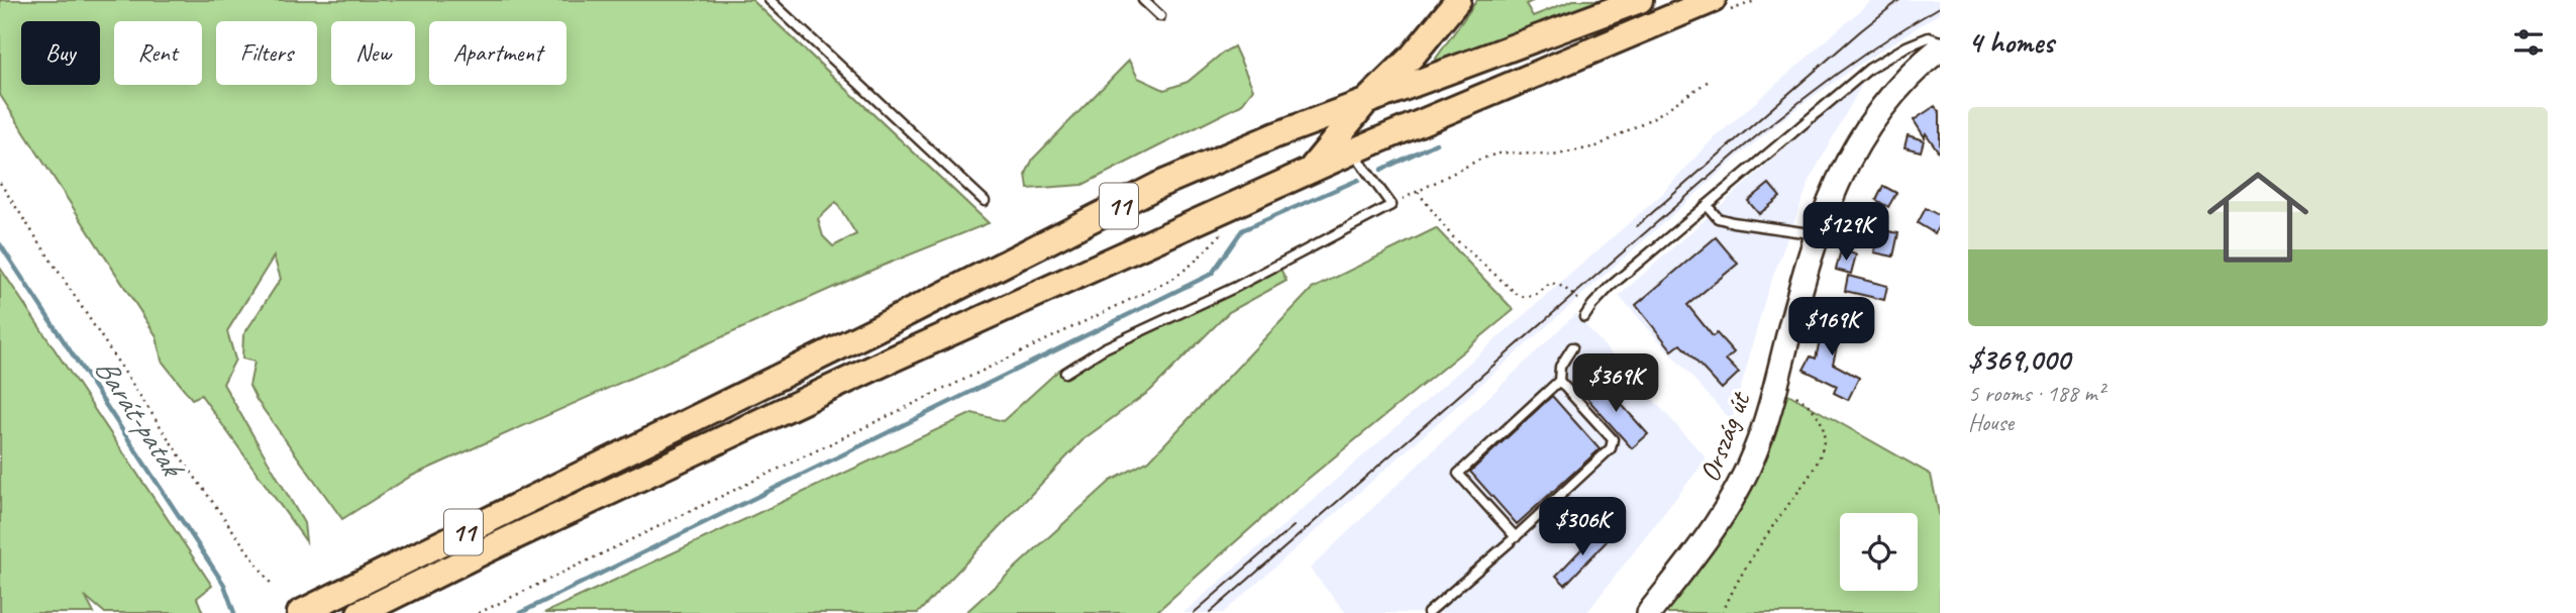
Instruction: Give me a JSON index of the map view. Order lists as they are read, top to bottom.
{
  "streets": {
    "main road": ["11", "Ország út"]
  },
  "water": ["Barát-patak"],
  "page": {
    "heading": "4 homes",
    "chip": [
      "Buy",
      "Rent",
      "Filters",
      "New",
      "Apartment"
    ],
    "list": [
      {
        "name": "$369,000",
        "note": "5 rooms · 188 m² · House"
      }
    ],
    "price": [
      "$129K",
      "$169K",
      "$369K",
      "$306K"
    ]
  }
}
